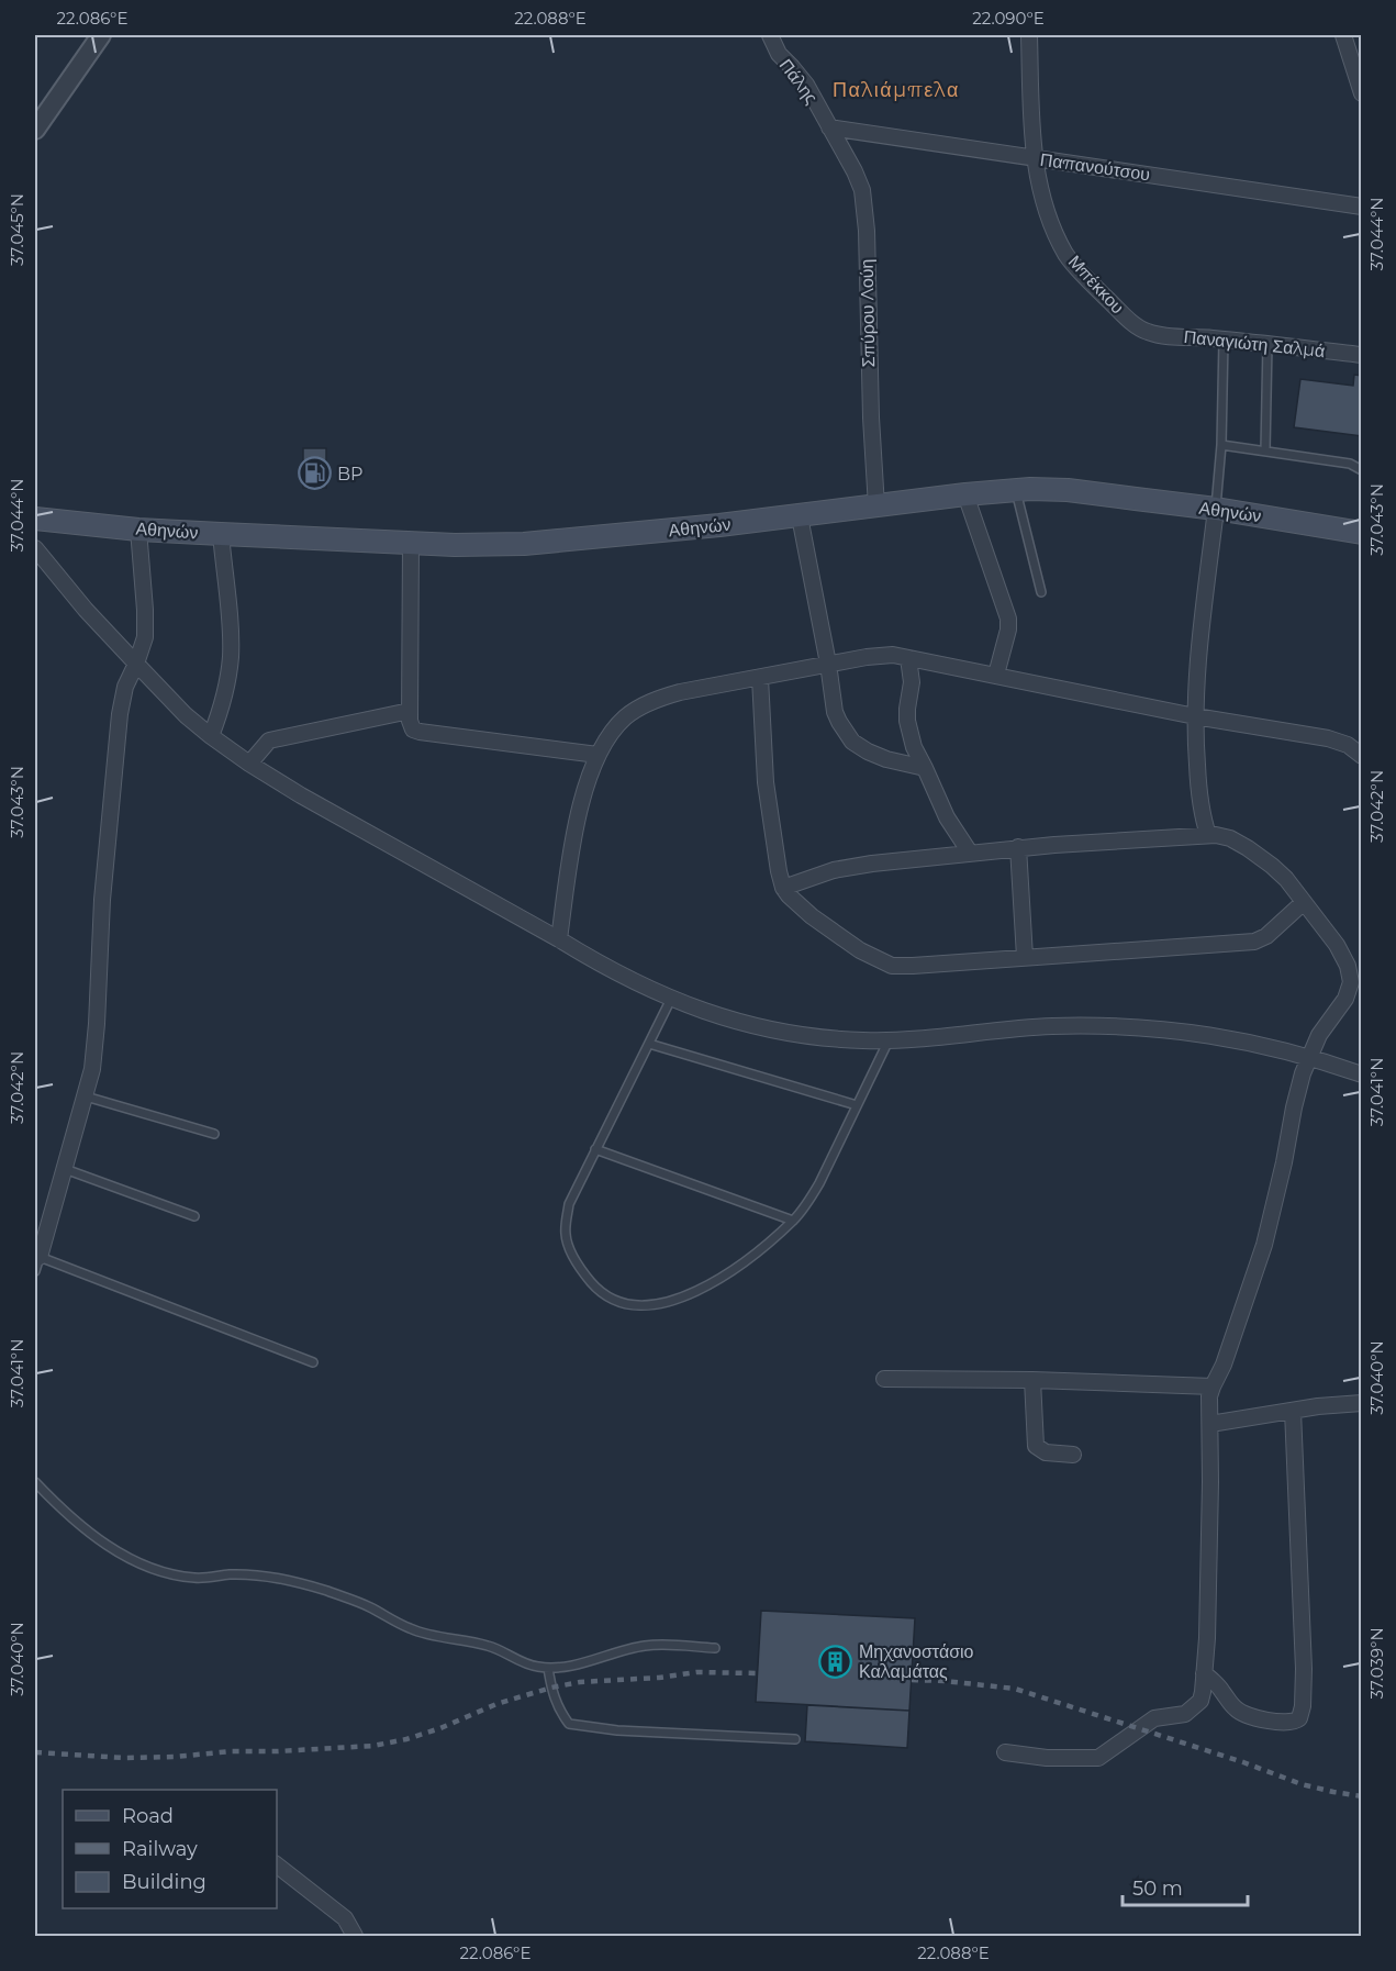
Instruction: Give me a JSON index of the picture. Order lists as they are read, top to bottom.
{
  "streets": {
    "main road": ["Αθηνών"],
    "street": [
      "Πάλης",
      "Παπανούτσου",
      "Μπέκκου",
      "Σπύρου Λούη",
      "Παναγιώτη Σαλμά"
    ]
  },
  "crossings": [
    ["Πάλης", "Παπανούτσου"],
    ["Πάλης", "Σπύρου Λούη"],
    ["Παπανούτσου", "Μπέκκου"],
    ["Παπανούτσου", "Σπύρου Λούη"],
    ["Μπέκκου", "Παναγιώτη Σαλμά"],
    ["Σπύρου Λούη", "Αθηνών"]
  ],
  "districts": ["Παλιάμπελα"],
  "places": {
    "fuel station": ["BP"],
    "building": ["Μηχανοστάσιο Καλαμάτας"]
  },
  "legend": ["Road", "Railway", "Building"],
  "scale_bar": "50 m",
  "coordinates": [
    "22.086°E",
    "22.088°E",
    "22.090°E",
    "37.045°N",
    "37.044°N",
    "37.043°N",
    "37.042°N",
    "37.041°N",
    "37.040°N",
    "37.039°N"
  ]
}
